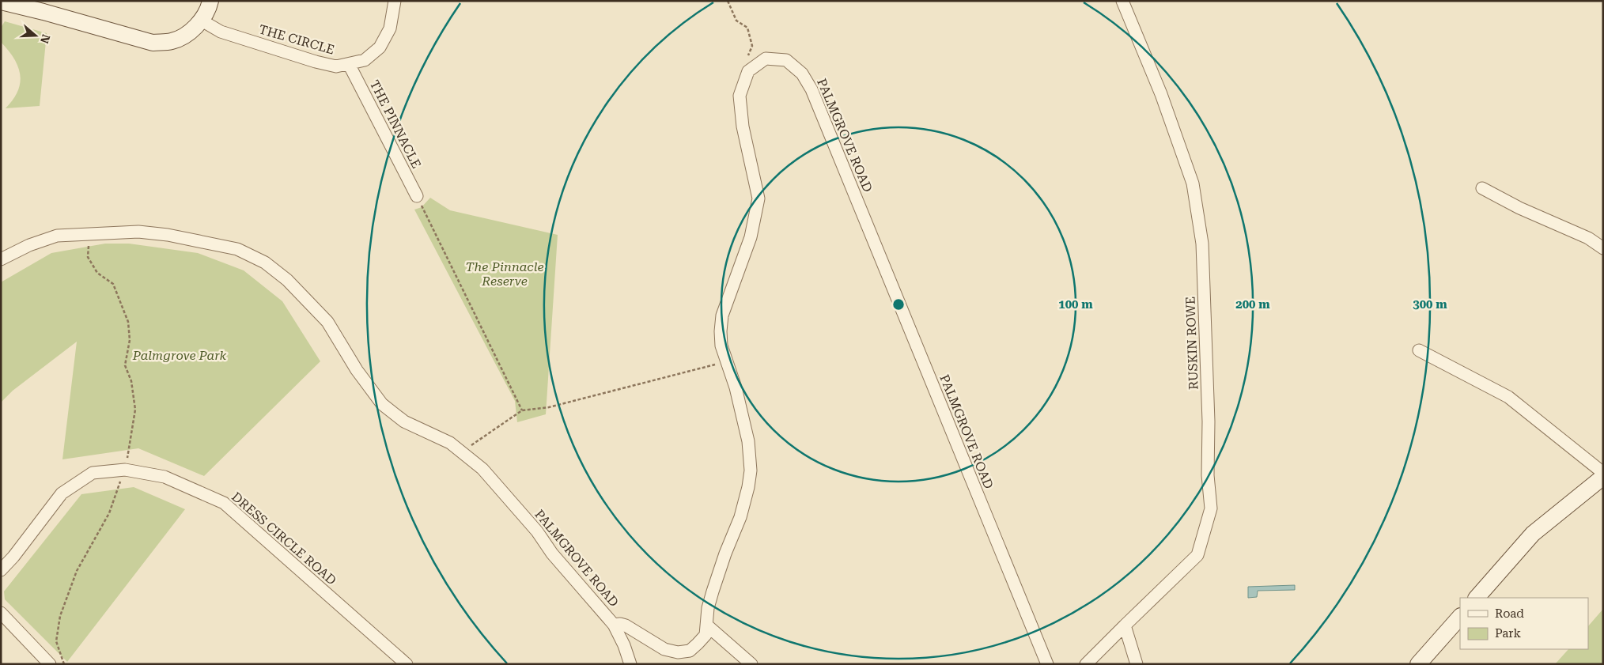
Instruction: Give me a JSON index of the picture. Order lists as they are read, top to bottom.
{
  "streets": {
    "street": [
      "THE CIRCLE",
      "THE PINNACLE",
      "PALMGROVE ROAD",
      "RUSKIN ROWE",
      "DRESS CIRCLE ROAD"
    ]
  },
  "crossings": [
    ["THE CIRCLE", "THE PINNACLE"]
  ],
  "parks": ["The Pinnacle Reserve", "Palmgrove Park"],
  "legend": ["Road", "Park"],
  "north": "right",
  "rings": ["100 m", "200 m", "300 m"]
}
